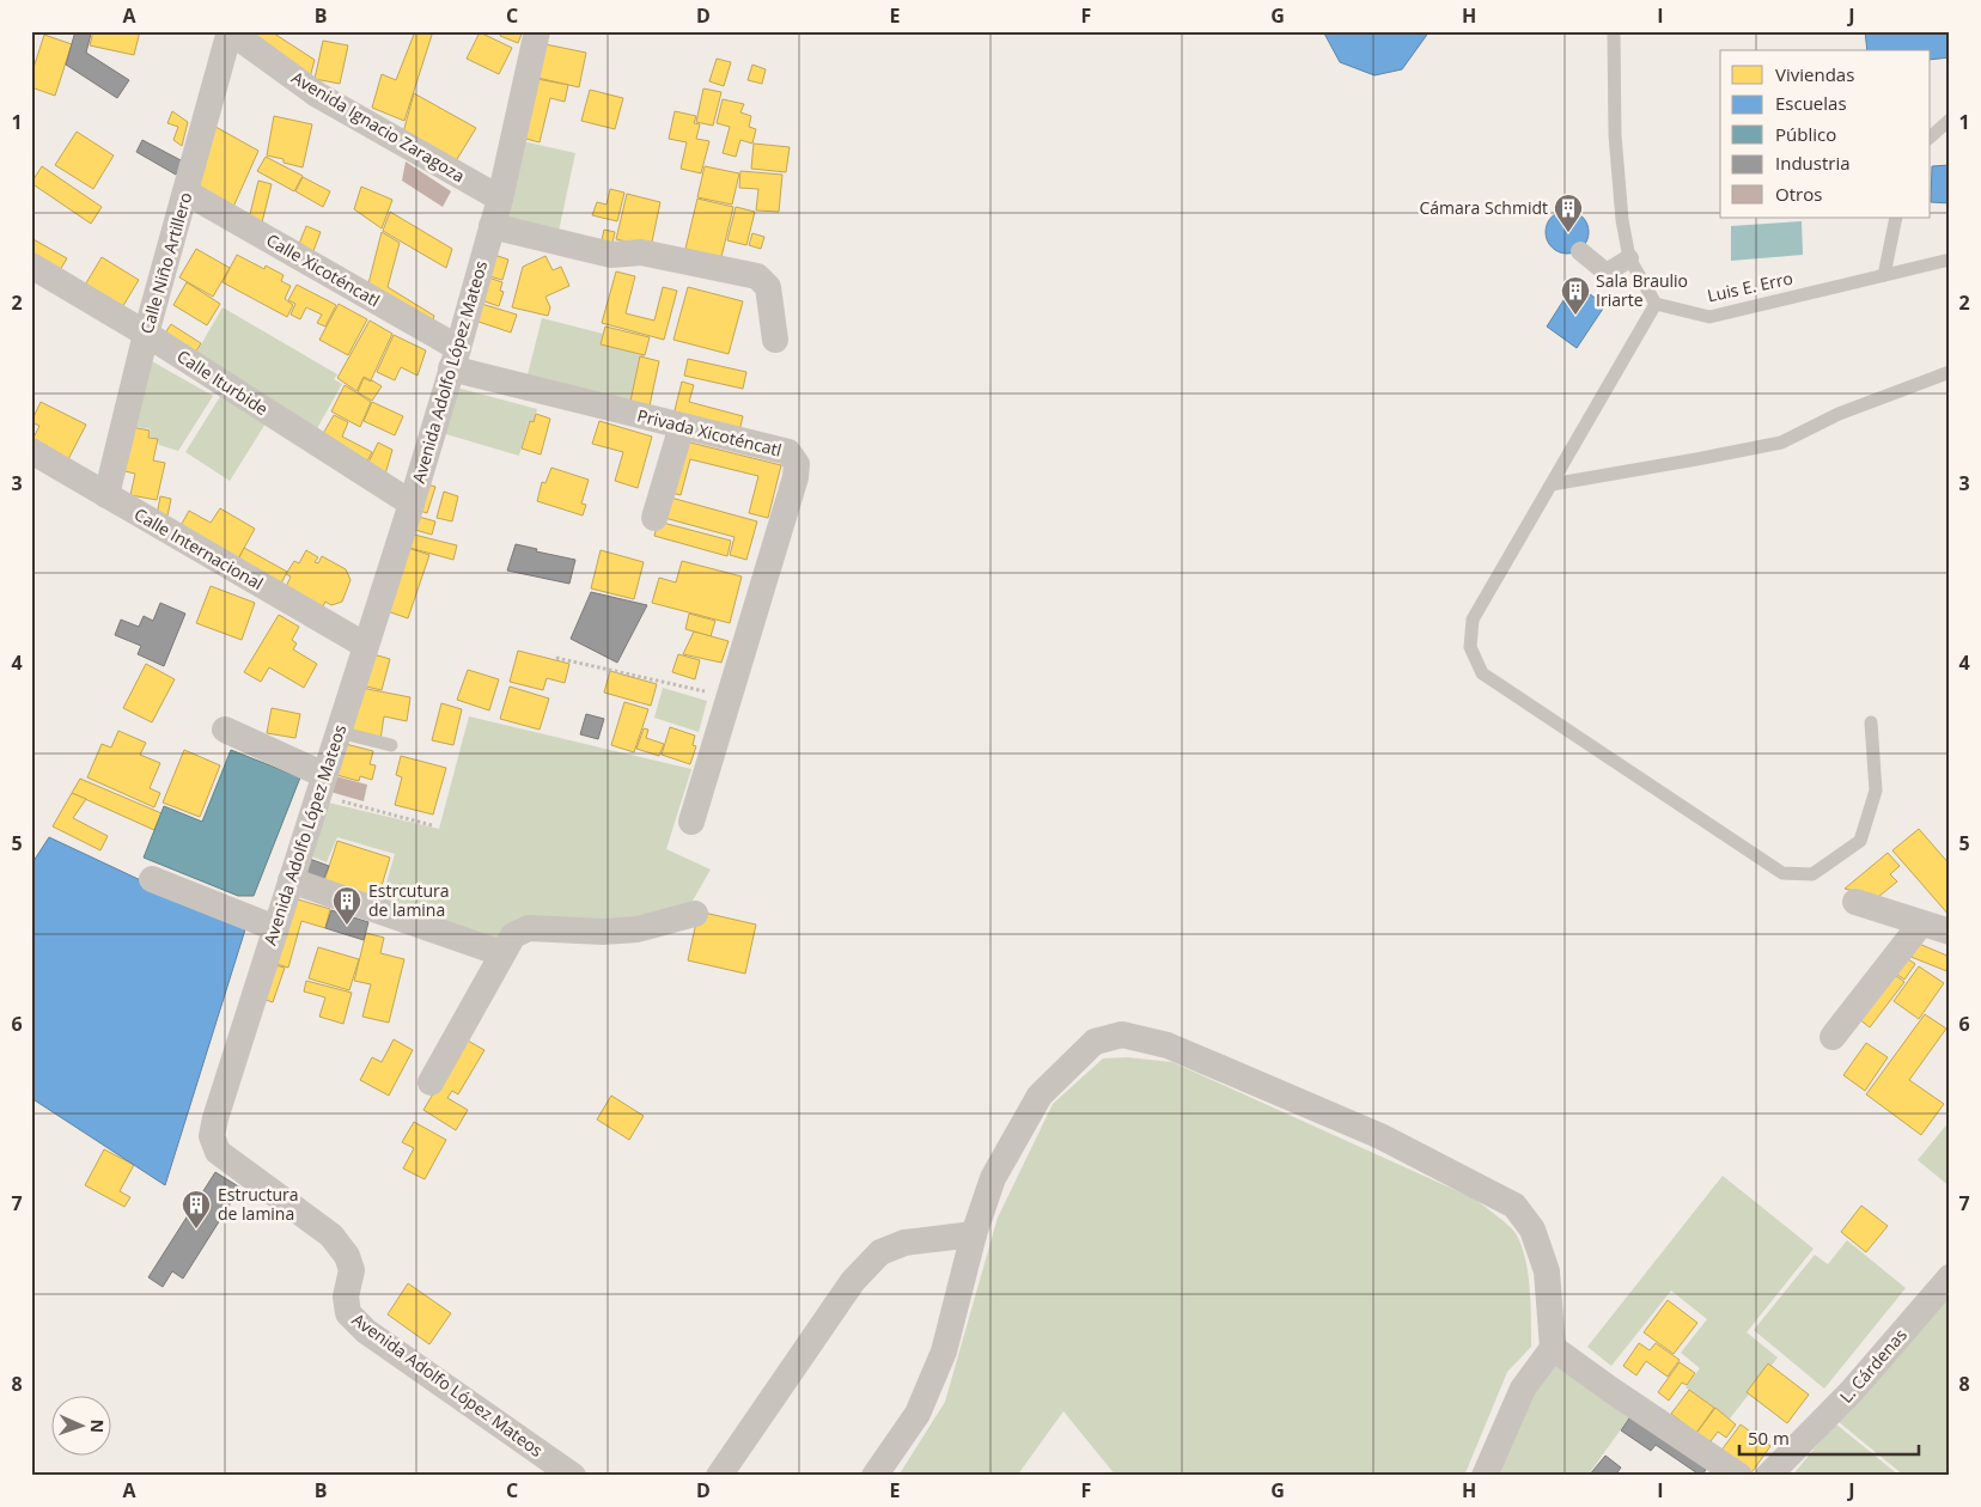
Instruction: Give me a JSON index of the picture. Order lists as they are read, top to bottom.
{
  "streets": {
    "street": [
      "Avenida Ignacio Zaragoza",
      "Calle Niño Artillero",
      "Calle Xicoténcatl",
      "Avenida Adolfo López Mateos",
      "Calle Iturbide",
      "Privada Xicoténcatl",
      "Calle Internacional",
      "L. Cárdenas"
    ],
    "lane": ["Luis E. Erro"]
  },
  "crossings": [
    ["Avenida Ignacio Zaragoza", "Calle Niño Artillero"],
    ["Avenida Ignacio Zaragoza", "Avenida Adolfo López Mateos"],
    ["Calle Niño Artillero", "Calle Xicoténcatl"],
    ["Calle Niño Artillero", "Calle Iturbide"],
    ["Calle Niño Artillero", "Calle Internacional"],
    ["Calle Xicoténcatl", "Avenida Adolfo López Mateos"],
    ["Calle Xicoténcatl", "Privada Xicoténcatl"],
    ["Avenida Adolfo López Mateos", "Calle Iturbide"],
    ["Avenida Adolfo López Mateos", "Privada Xicoténcatl"],
    ["Avenida Adolfo López Mateos", "Calle Internacional"]
  ],
  "places": {
    "building": [
      "Cámara Schmidt",
      "Sala Braulio Iriarte",
      "Estrcutura de lamina",
      "Estructura de lamina"
    ]
  },
  "legend": [
    "Viviendas",
    "Escuelas",
    "Público",
    "Industria",
    "Otros"
  ],
  "scale_bar": "50 m",
  "north": "right",
  "grid": {
    "columns": [
      "A",
      "B",
      "C",
      "D",
      "E",
      "F",
      "G",
      "H",
      "I",
      "J"
    ],
    "rows": [
      "1",
      "2",
      "3",
      "4",
      "5",
      "6",
      "7",
      "8"
    ]
  }
}
